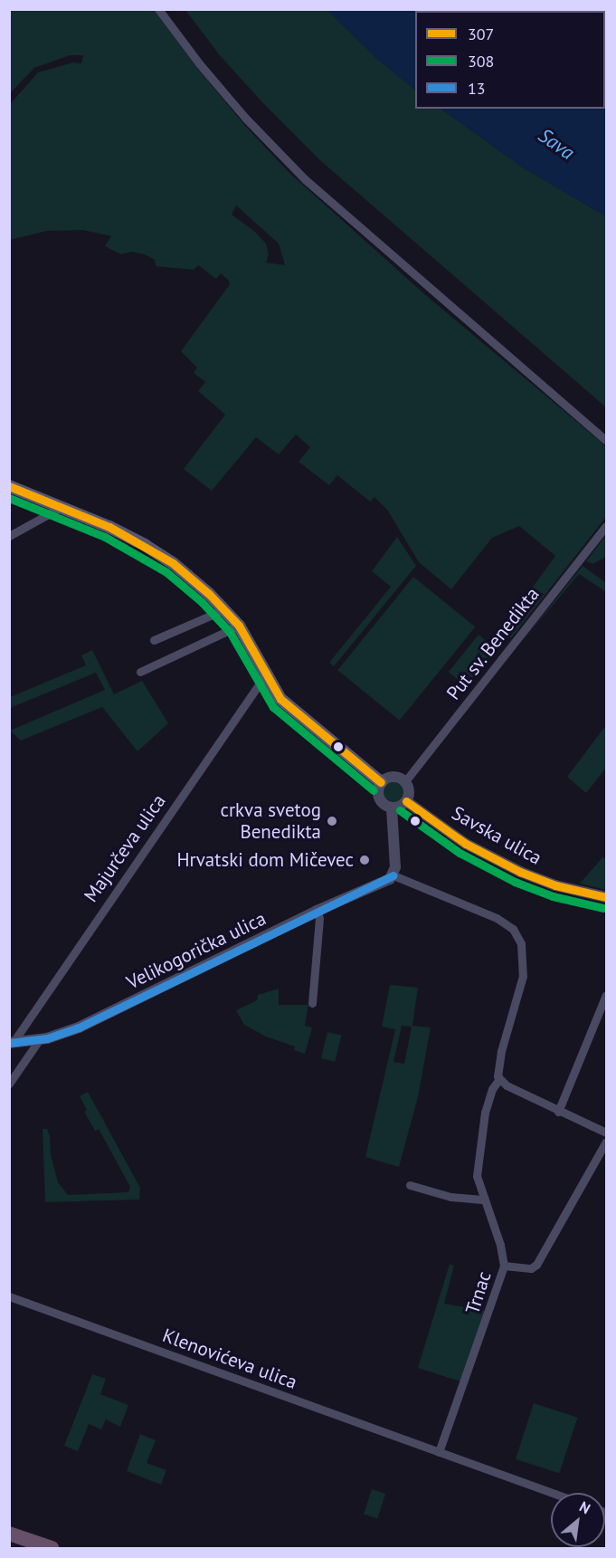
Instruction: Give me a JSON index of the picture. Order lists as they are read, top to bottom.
{
  "streets": {
    "street": [
      "Put sv. Benedikta",
      "Savska ulica",
      "Majurčeva ulica",
      "Velikogorička ulica",
      "Trnac",
      "Klenovićeva ulica"
    ]
  },
  "crossings": [
    ["Put sv. Benedikta", "Savska ulica"],
    ["Majurčeva ulica", "Velikogorička ulica"],
    ["Velikogorička ulica", "Trnac"],
    ["Trnac", "Klenovićeva ulica"]
  ],
  "water": ["Sava"],
  "places": ["crkva svetog Benedikta", "Hrvatski dom Mičevec"],
  "lines": ["transit line 307", "transit line 308", "transit line 13"],
  "legend": ["307", "308", "13"],
  "north": "top right"
}
